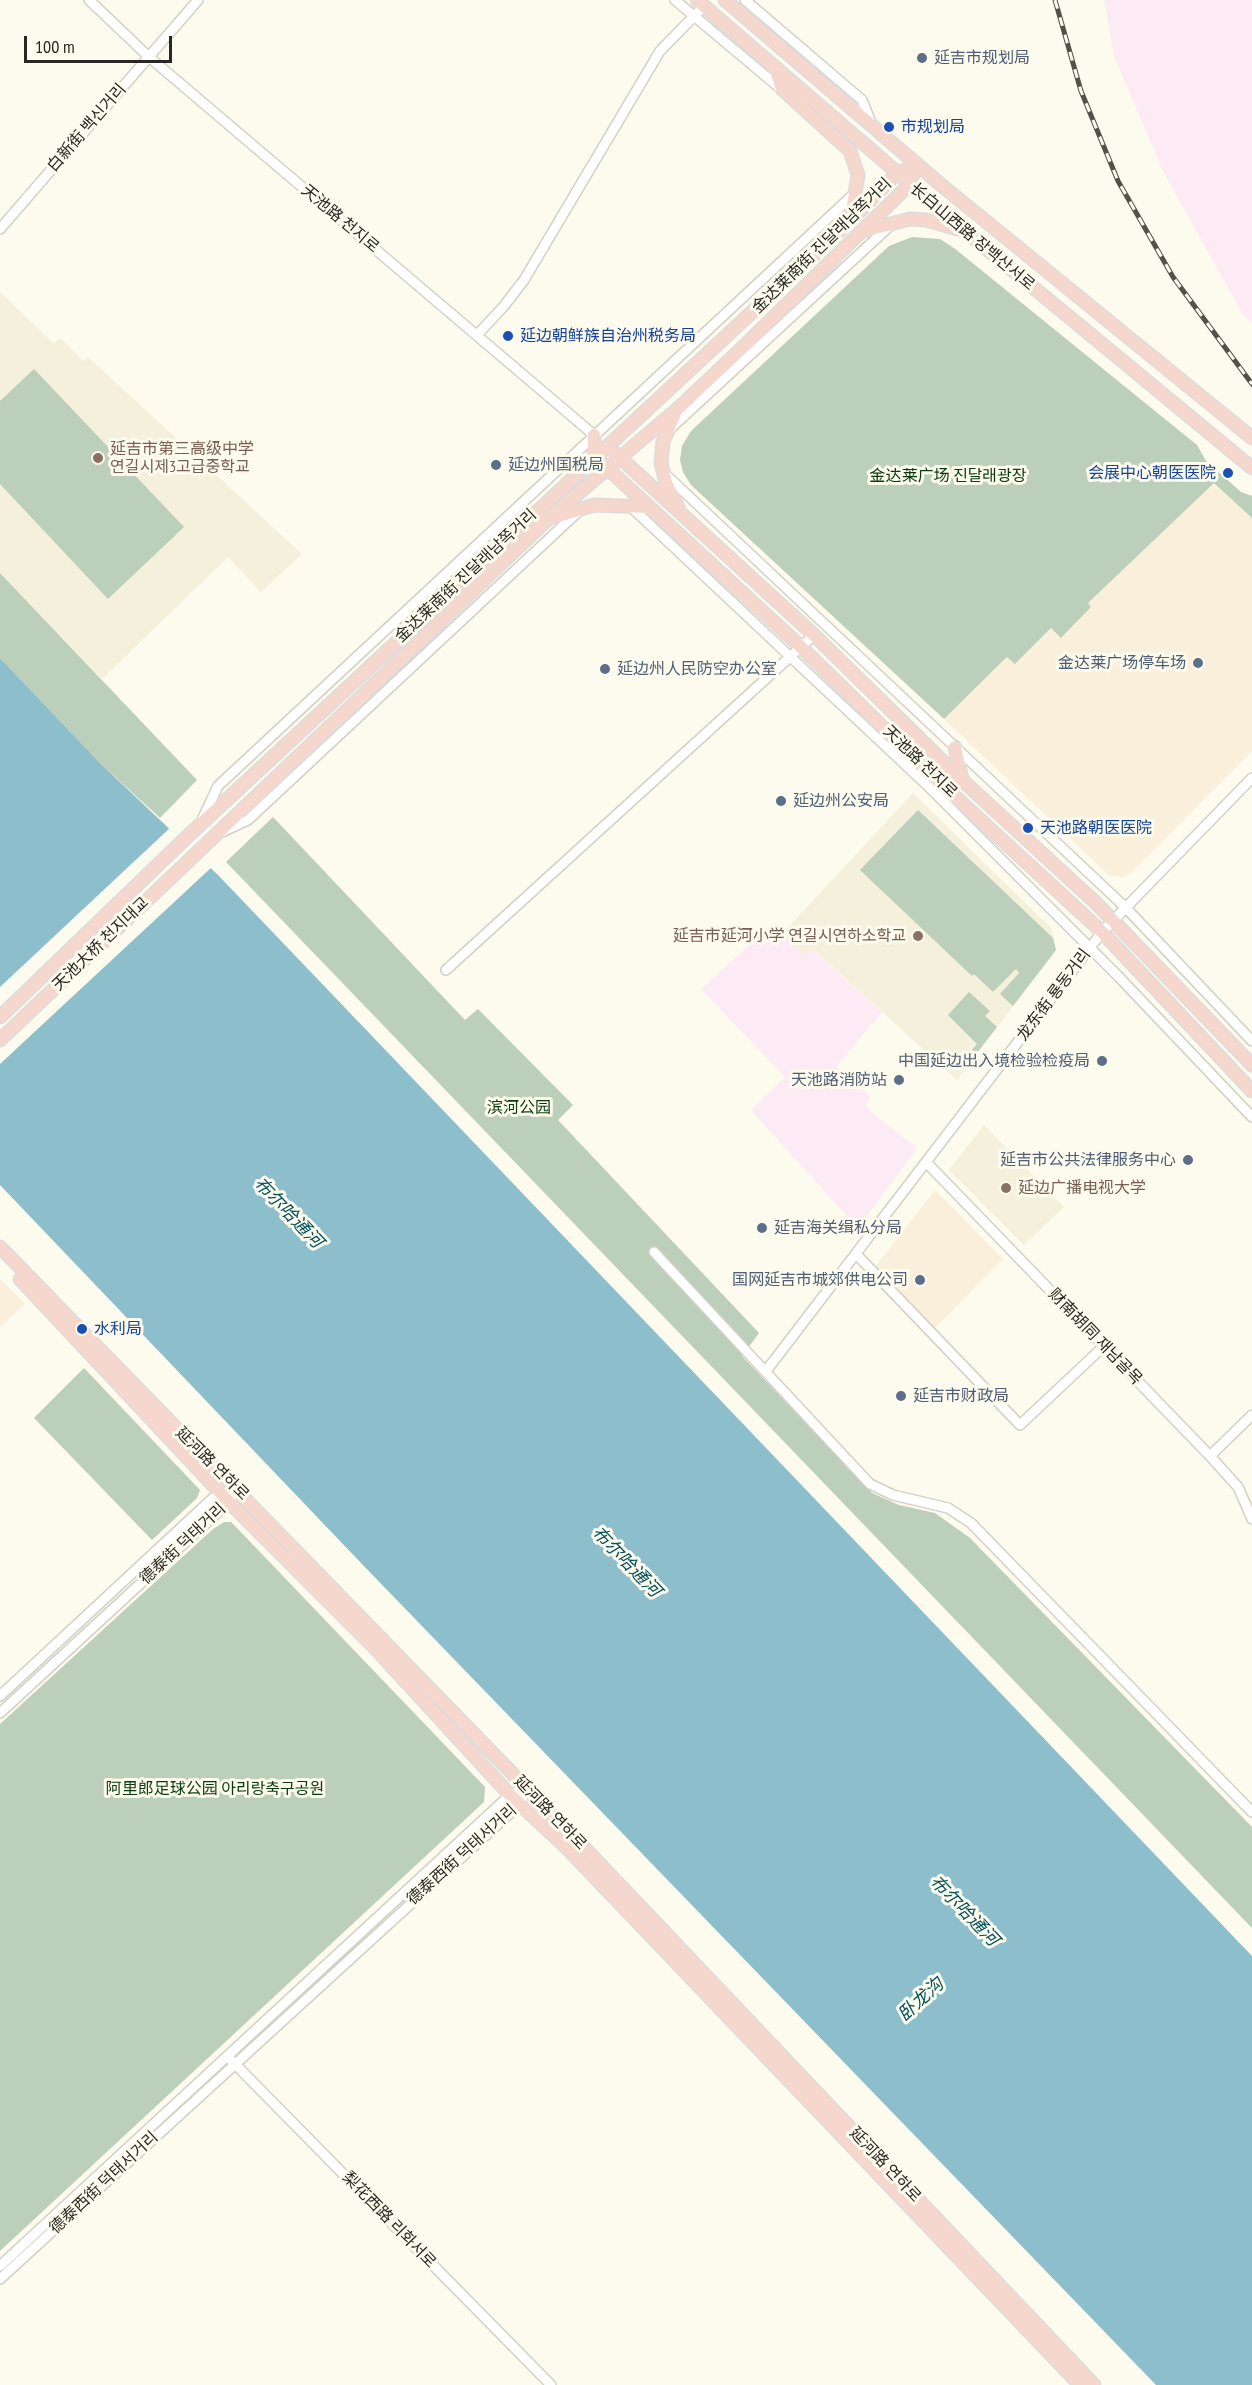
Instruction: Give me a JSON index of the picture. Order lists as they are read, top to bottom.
{
  "streets": {
    "main road": [
      "天池路 천지로",
      "长白山西路 장백산서로",
      "金达莱南街 진달래남쪽거리",
      "天池大桥 천지대교",
      "延河路 연하로"
    ],
    "street": [
      "白新街 백신거리",
      "龙东街 룡동거리",
      "财南胡同 재남골목",
      "德泰街 덕태거리",
      "德泰西街 덕태서거리",
      "梨花西路 리화서로"
    ]
  },
  "crossings": [
    ["白新街 백신거리", "天池路 천지로"],
    ["天池路 천지로", "金达莱南街 진달래남쪽거리"],
    ["天池路 천지로", "龙东街 룡동거리"],
    ["长白山西路 장백산서로", "金达莱南街 진달래남쪽거리"],
    ["金达莱南街 진달래남쪽거리", "天池大桥 천지대교"],
    ["龙东街 룡동거리", "财南胡同 재남골목"],
    ["延河路 연하로", "德泰街 덕태거리"],
    ["延河路 연하로", "德泰西街 덕태서거리"],
    ["德泰西街 덕태서거리", "梨花西路 리화서로"]
  ],
  "water": ["布尔哈通河", "卧龙沟"],
  "parks": ["金达莱广场 진달래광장", "滨河公园", "阿里郎足球公园 아리랑축구공원"],
  "places": [
    "延吉市规划局",
    "市规划局",
    "延边朝鲜族自治州税务局",
    "延吉市第三高级中学 연길시제3고급중학교",
    "延边州国税局",
    "会展中心朝医医院",
    "金达莱广场停车场",
    "延边州人民防空办公室",
    "延边州公安局",
    "天池路朝医医院",
    "延吉市延河小学 연길시연하소학교",
    "中国延边出入境检验检疫局",
    "天池路消防站",
    "延吉市公共法律服务中心",
    "延边广播电视大学",
    "延吉海关缉私分局",
    "国网延吉市城郊供电公司",
    "水利局",
    "延吉市财政局"
  ],
  "scale_bar": "100 m"
}
